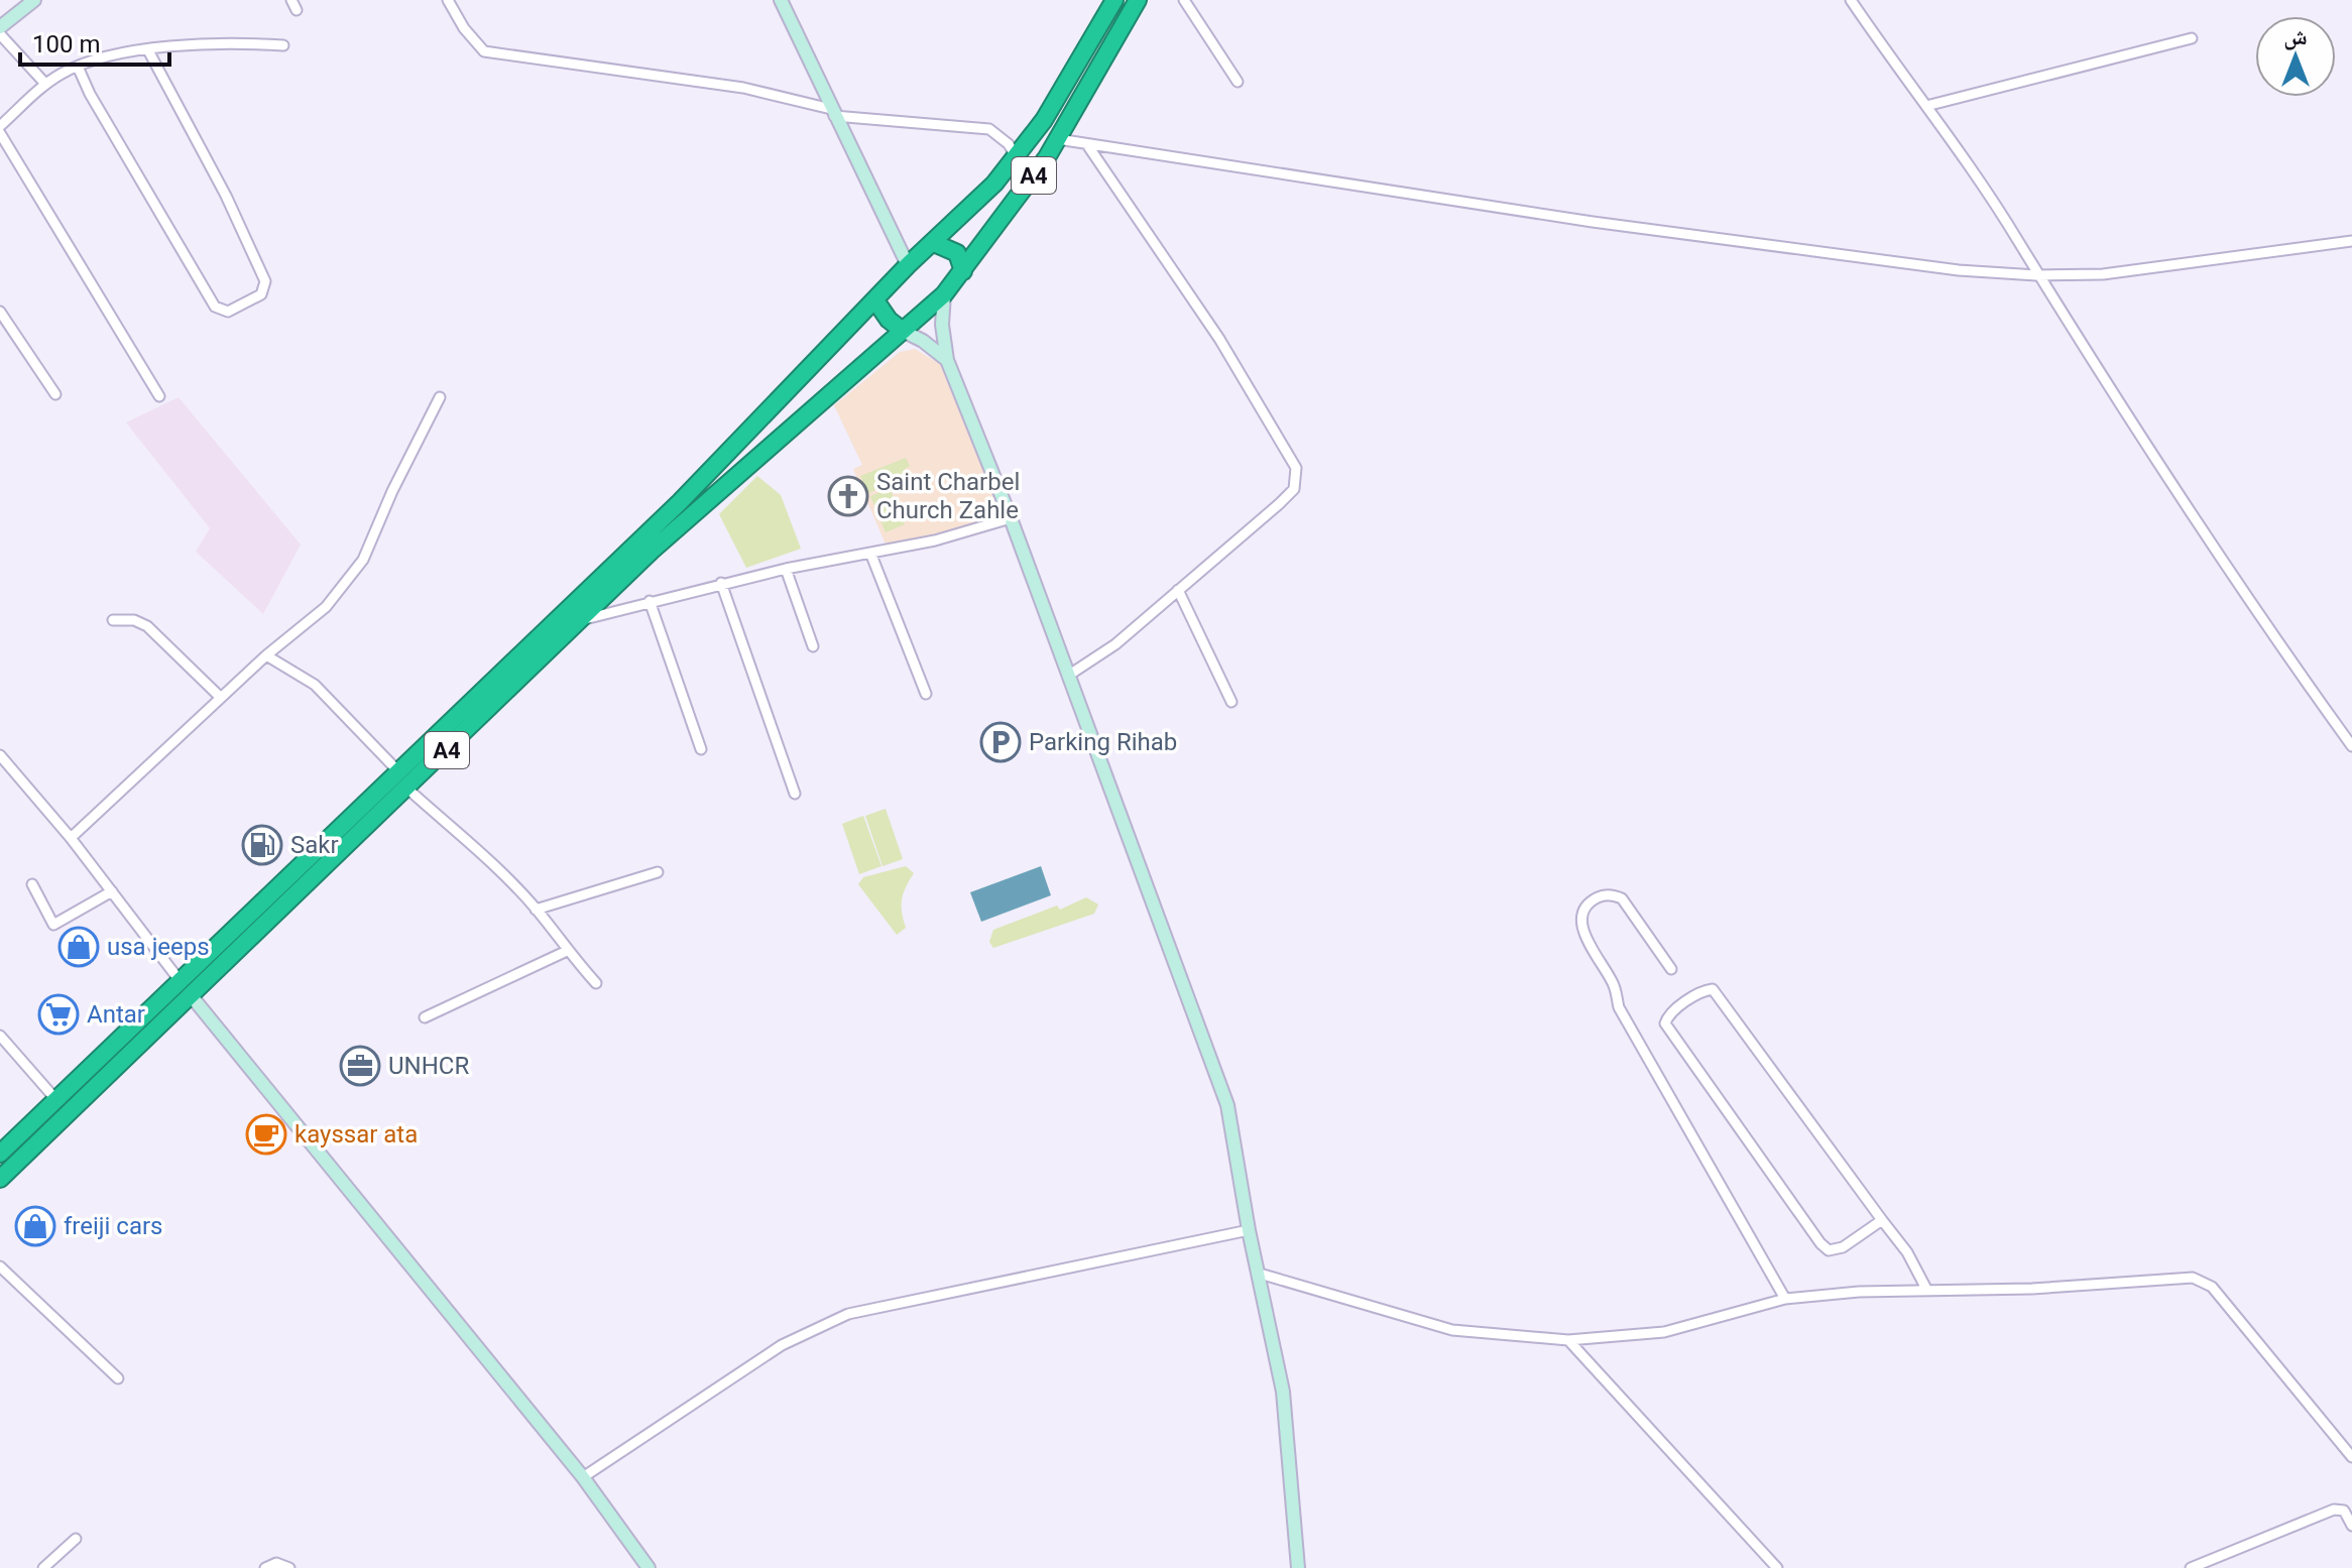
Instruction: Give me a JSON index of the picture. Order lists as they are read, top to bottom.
{
  "streets": {
    "highway": ["A4"]
  },
  "places": {
    "church": ["Saint Charbel Church Zahle"],
    "parking": ["Parking Rihab"],
    "fuel station": ["Sakr"],
    "shop": ["usa jeeps", "freiji cars"],
    "supermarket": ["Antar"],
    "office": ["UNHCR"],
    "cafe": ["kayssar ata"]
  },
  "scale_bar": "100 m",
  "north": "top"
}
